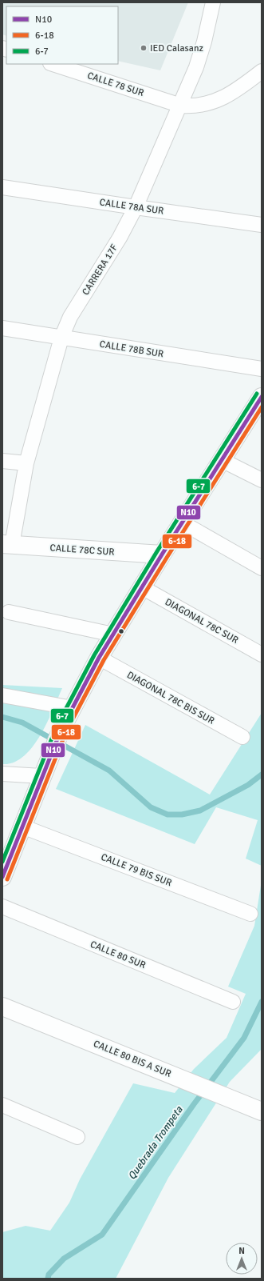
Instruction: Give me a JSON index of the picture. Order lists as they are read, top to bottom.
{
  "streets": {
    "street": [
      "CALLE 78 SUR",
      "CALLE 78A SUR",
      "CARRERA 17F",
      "CALLE 78B SUR",
      "CALLE 78C SUR",
      "DIAGONAL 78C SUR",
      "DIAGONAL 78C BIS SUR",
      "CALLE 79 BIS SUR",
      "CALLE 80 SUR",
      "CALLE 80 BIS A SUR"
    ]
  },
  "crossings": [
    ["CALLE 78 SUR", "CARRERA 17F"],
    ["CALLE 78A SUR", "CARRERA 17F"],
    ["CARRERA 17F", "CALLE 78B SUR"],
    ["CARRERA 17F", "CALLE 78C SUR"]
  ],
  "water": ["Quebrada Trompeta"],
  "places": ["IED Calasanz"],
  "lines": ["transit line 6-7", "transit line N10", "transit line 6-18"],
  "legend": ["N10", "6-18", "6-7"],
  "north": "top"
}
